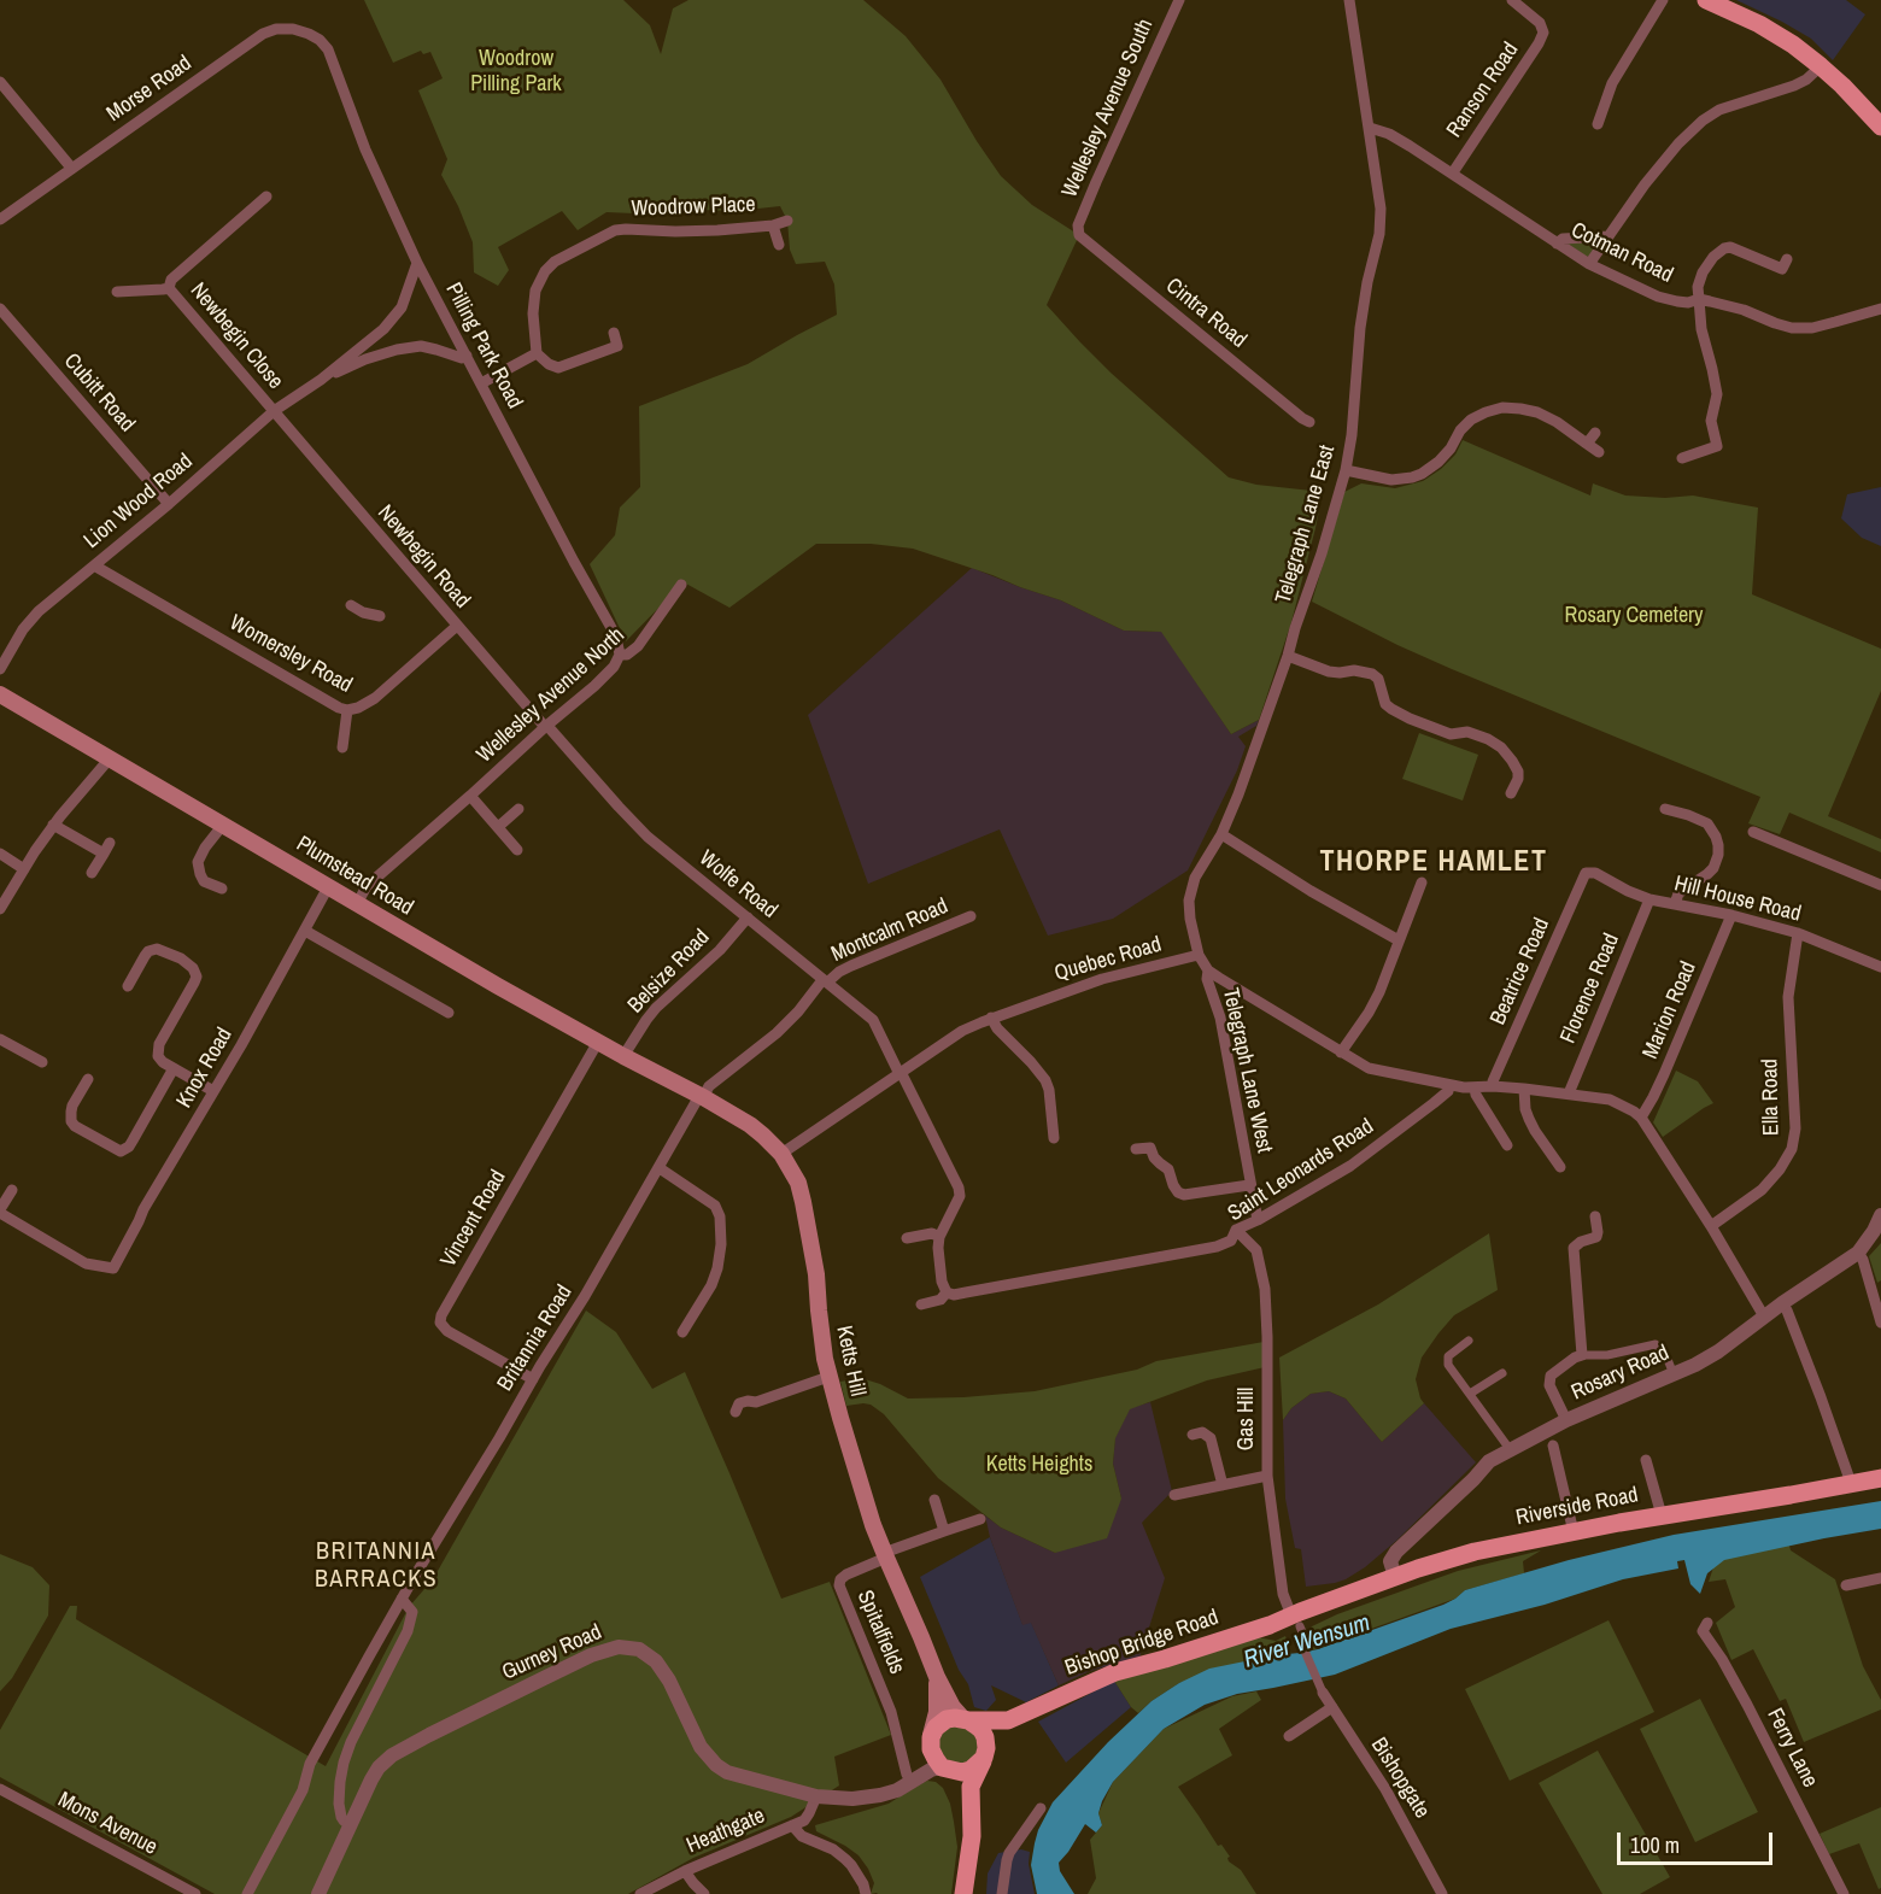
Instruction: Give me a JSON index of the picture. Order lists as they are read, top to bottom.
{
  "streets": {
    "main road": [
      "Plumstead Road",
      "Ketts Hill",
      "Riverside Road",
      "Bishop Bridge Road"
    ],
    "street": [
      "Morse Road",
      "Ranson Road",
      "Wellesley Avenue South",
      "Woodrow Place",
      "Cotman Road",
      "Cintra Road",
      "Newbegin Close",
      "Pilling Park Road",
      "Cubitt Road",
      "Lion Wood Road",
      "Telegraph Lane East",
      "Newbegin Road",
      "Womersley Road",
      "Wellesley Avenue North",
      "Wolfe Road",
      "Hill House Road",
      "Montcalm Road",
      "Quebec Road",
      "Belsize Road",
      "Beatrice Road",
      "Florence Road",
      "Marion Road",
      "Knox Road",
      "Telegraph Lane West",
      "Ella Road",
      "Saint Leonards Road",
      "Vincent Road",
      "Britannia Road",
      "Rosary Road",
      "Gas Hill",
      "Spitalfields",
      "Gurney Road",
      "Ferry Lane",
      "Bishopgate",
      "Mons Avenue",
      "Heathgate"
    ]
  },
  "crossings": [
    ["Morse Road", "Pilling Park Road"],
    ["Ranson Road", "Cotman Road"],
    ["Wellesley Avenue South", "Cintra Road"],
    ["Cotman Road", "Telegraph Lane East"],
    ["Newbegin Close", "Lion Wood Road"],
    ["Newbegin Close", "Newbegin Road"],
    ["Pilling Park Road", "Lion Wood Road"],
    ["Pilling Park Road", "Wellesley Avenue North"],
    ["Cubitt Road", "Lion Wood Road"],
    ["Lion Wood Road", "Newbegin Road"],
    ["Lion Wood Road", "Womersley Road"],
    ["Telegraph Lane East", "Quebec Road"],
    ["Newbegin Road", "Womersley Road"],
    ["Newbegin Road", "Wellesley Avenue North"],
    ["Newbegin Road", "Wolfe Road"],
    ["Wellesley Avenue North", "Plumstead Road"],
    ["Wellesley Avenue North", "Wolfe Road"],
    ["Plumstead Road", "Belsize Road"],
    ["Plumstead Road", "Knox Road"],
    ["Plumstead Road", "Vincent Road"],
    ["Plumstead Road", "Britannia Road"],
    ["Plumstead Road", "Ketts Hill"],
    ["Wolfe Road", "Montcalm Road"],
    ["Wolfe Road", "Quebec Road"],
    ["Wolfe Road", "Belsize Road"],
    ["Wolfe Road", "Britannia Road"],
    ["Hill House Road", "Beatrice Road"],
    ["Hill House Road", "Florence Road"],
    ["Hill House Road", "Marion Road"],
    ["Hill House Road", "Ella Road"],
    ["Montcalm Road", "Britannia Road"],
    ["Quebec Road", "Ketts Hill"],
    ["Telegraph Lane West", "Saint Leonards Road"],
    ["Saint Leonards Road", "Gas Hill"],
    ["Vincent Road", "Britannia Road"],
    ["Britannia Road", "Ketts Hill"],
    ["Ketts Hill", "Spitalfields"],
    ["Ketts Hill", "Bishop Bridge Road"],
    ["Ketts Hill", "Gurney Road"],
    ["Rosary Road", "Riverside Road"],
    ["Gas Hill", "Riverside Road"],
    ["Gas Hill", "Bishop Bridge Road"],
    ["Riverside Road", "Bishop Bridge Road"],
    ["Spitalfields", "Gurney Road"],
    ["Bishop Bridge Road", "Gurney Road"],
    ["Gurney Road", "Heathgate"]
  ],
  "districts": ["THORPE HAMLET", "BRITANNIA BARRACKS"],
  "water": ["River Wensum"],
  "parks": ["Woodrow Pilling Park", "Rosary Cemetery", "Ketts Heights"],
  "scale_bar": "100 m"
}
